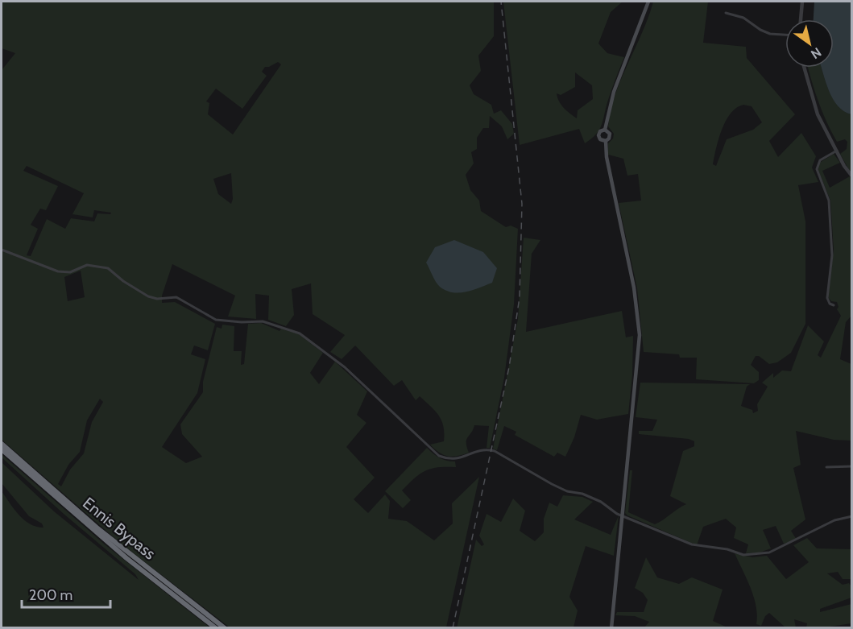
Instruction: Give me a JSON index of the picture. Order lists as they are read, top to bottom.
{
  "streets": {
    "highway": ["Ennis Bypass"]
  },
  "scale_bar": "200 m",
  "north": "bottom right"
}
